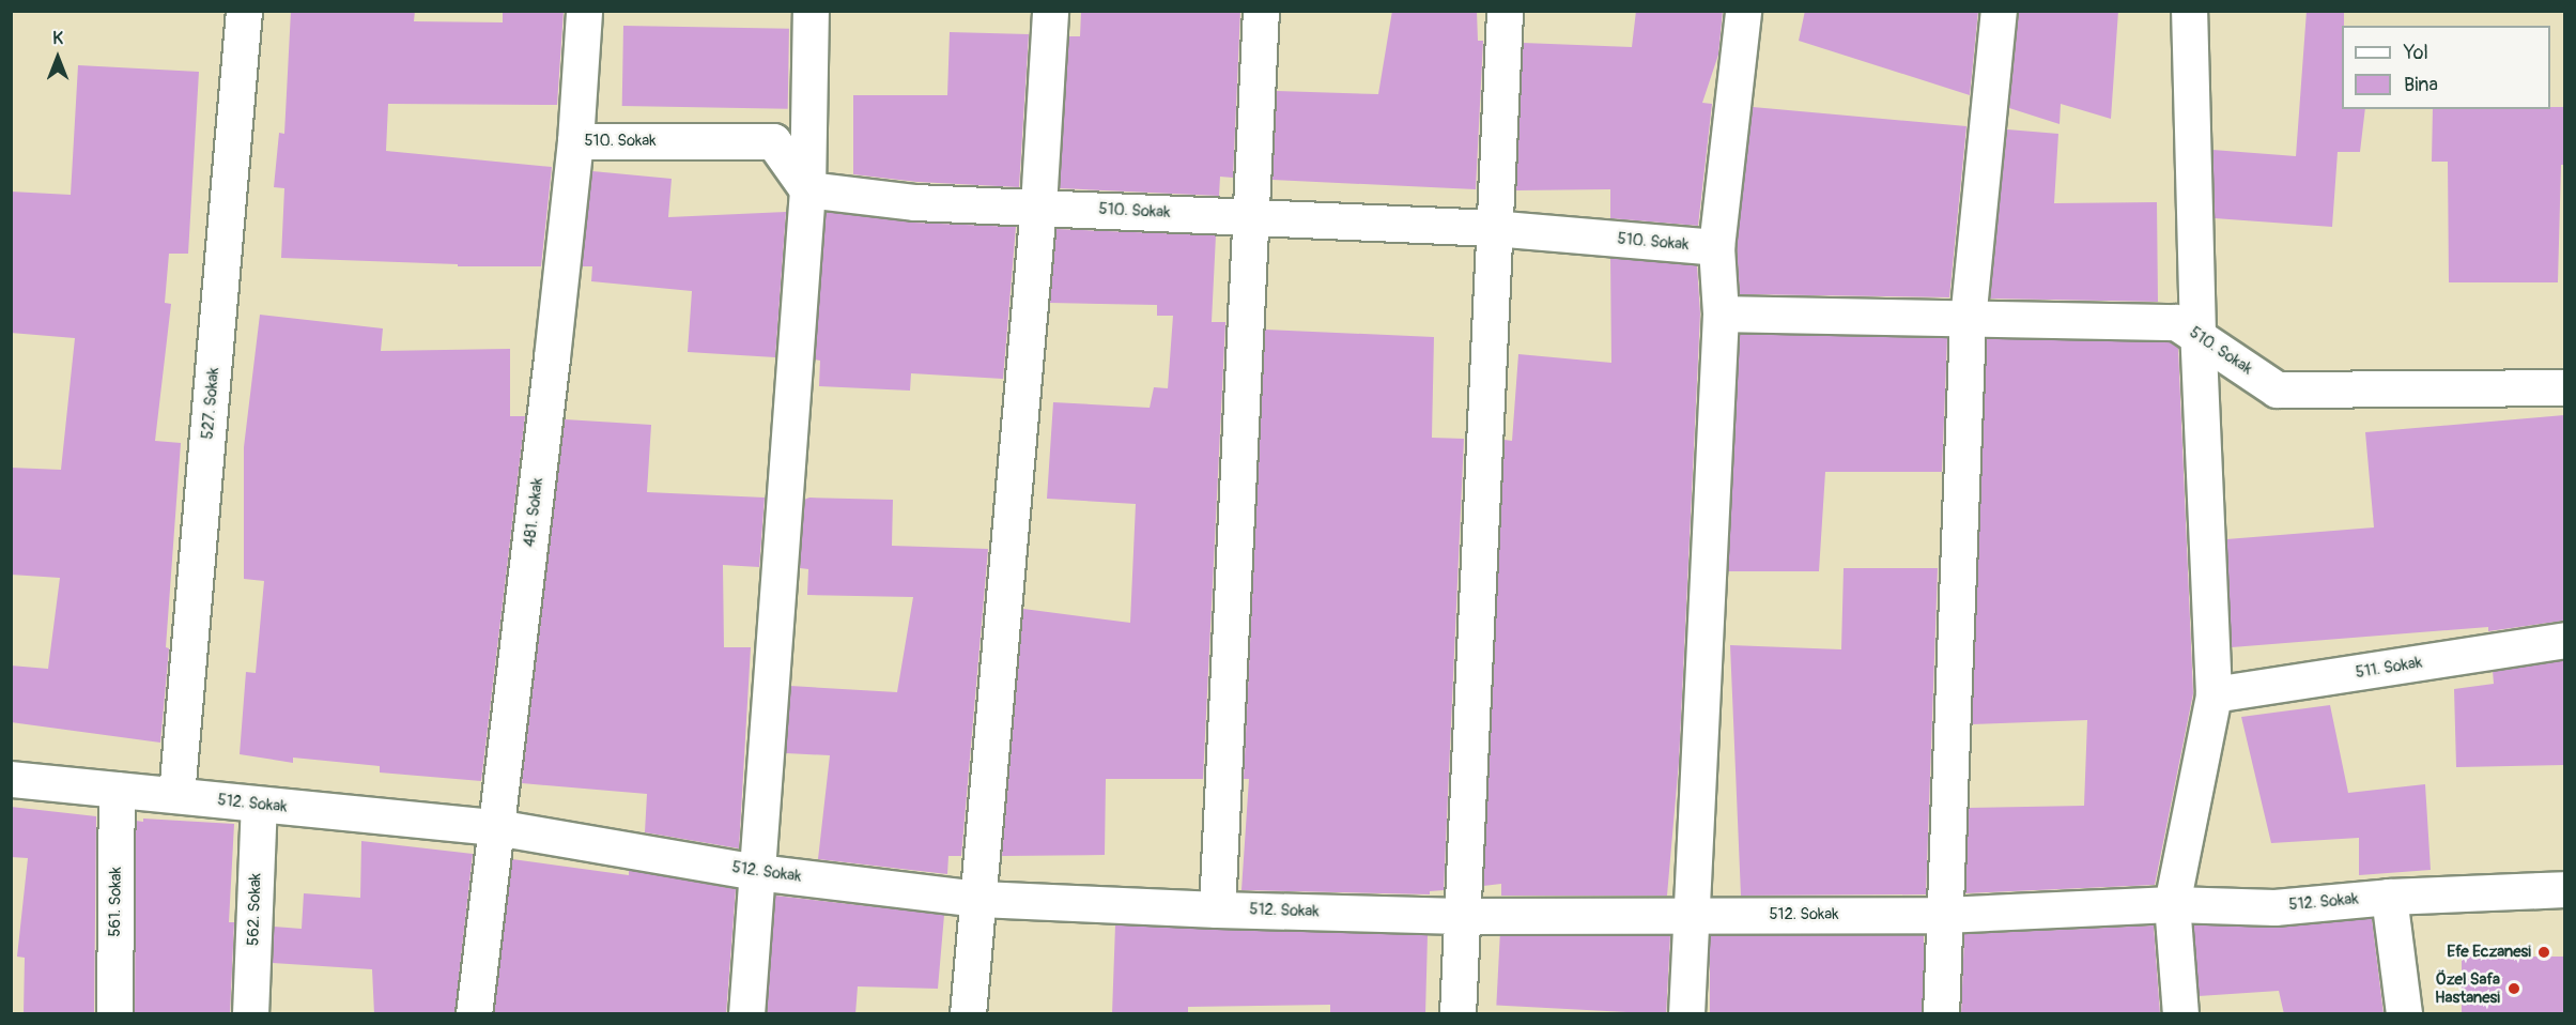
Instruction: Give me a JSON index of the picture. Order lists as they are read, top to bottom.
{
  "streets": {
    "street": [
      "510. Sokak",
      "527. Sokak",
      "481. Sokak",
      "511. Sokak",
      "512. Sokak",
      "561. Sokak",
      "562. Sokak"
    ]
  },
  "crossings": [
    ["510. Sokak", "481. Sokak"],
    ["527. Sokak", "512. Sokak"],
    ["481. Sokak", "512. Sokak"],
    ["512. Sokak", "561. Sokak"],
    ["512. Sokak", "562. Sokak"]
  ],
  "places": ["Efe Eczanesi", "Özel Safa Hastanesi"],
  "legend": ["Yol", "Bina"],
  "north": "top"
}
